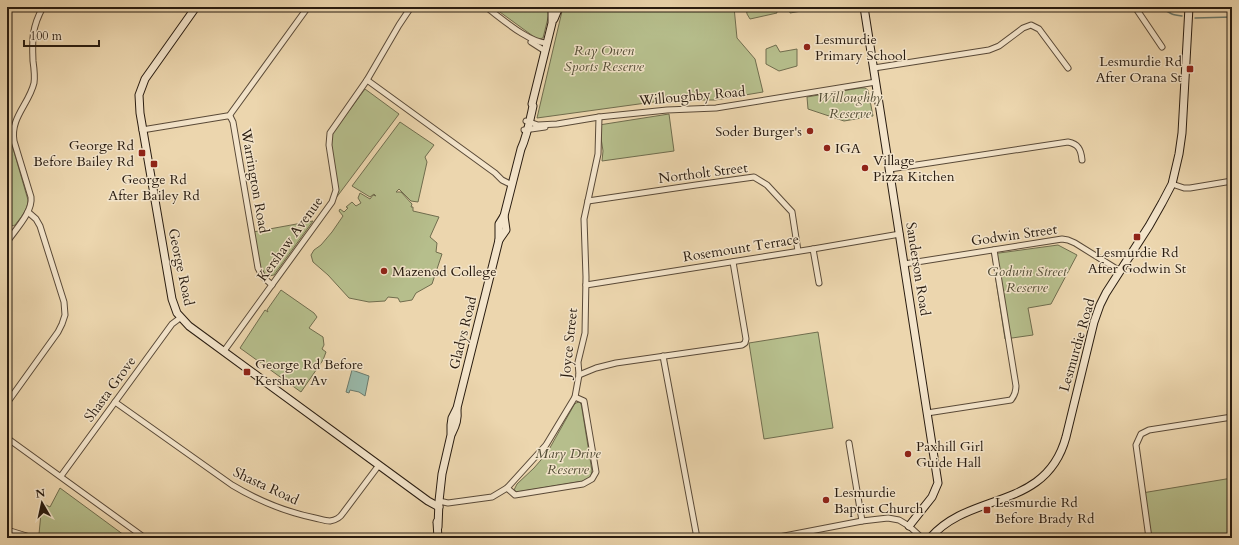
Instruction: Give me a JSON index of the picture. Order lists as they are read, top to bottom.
{
  "streets": {
    "street": [
      "Willoughby Road",
      "Northolt Street",
      "Warrington Road",
      "Godwin Street",
      "Kershaw Avenue",
      "Rosemount Terrace",
      "George Road",
      "Sanderson Road",
      "Gladys Road",
      "Joyce Street",
      "Lesmurdie Road",
      "Shasta Grove",
      "Shasta Road"
    ]
  },
  "crossings": [
    ["Willoughby Road", "Sanderson Road"],
    ["Willoughby Road", "Gladys Road"],
    ["Willoughby Road", "Joyce Street"],
    ["Northolt Street", "Rosemount Terrace"],
    ["Northolt Street", "Joyce Street"],
    ["Warrington Road", "Kershaw Avenue"],
    ["Warrington Road", "George Road"],
    ["Godwin Street", "Sanderson Road"],
    ["Godwin Street", "Lesmurdie Road"],
    ["Kershaw Avenue", "George Road"],
    ["Rosemount Terrace", "Sanderson Road"],
    ["Rosemount Terrace", "Joyce Street"],
    ["George Road", "Gladys Road"],
    ["George Road", "Joyce Street"],
    ["George Road", "Shasta Grove"],
    ["George Road", "Shasta Road"],
    ["Gladys Road", "Joyce Street"],
    ["Shasta Grove", "Shasta Road"]
  ],
  "parks": [
    "Ray Owen Sports Reserve",
    "Willoughby Reserve",
    "Godwin Street Reserve",
    "Mary Drive Reserve"
  ],
  "places": {
    "other": [
      "Lesmurdie Primary School",
      "Soder Burger's",
      "IGA",
      "Village Pizza Kitchen",
      "Mazenod College",
      "Paxhill Girl Guide Hall",
      "Lesmurdie Baptist Church"
    ],
    "transit": [
      "Lesmurdie Rd After Orana St",
      "George Rd Before Bailey Rd",
      "George Rd After Bailey Rd",
      "Lesmurdie Rd After Godwin St",
      "George Rd Before Kershaw Av",
      "Lesmurdie Rd Before Brady Rd"
    ]
  },
  "scale_bar": "100 m",
  "north": "top"
}
